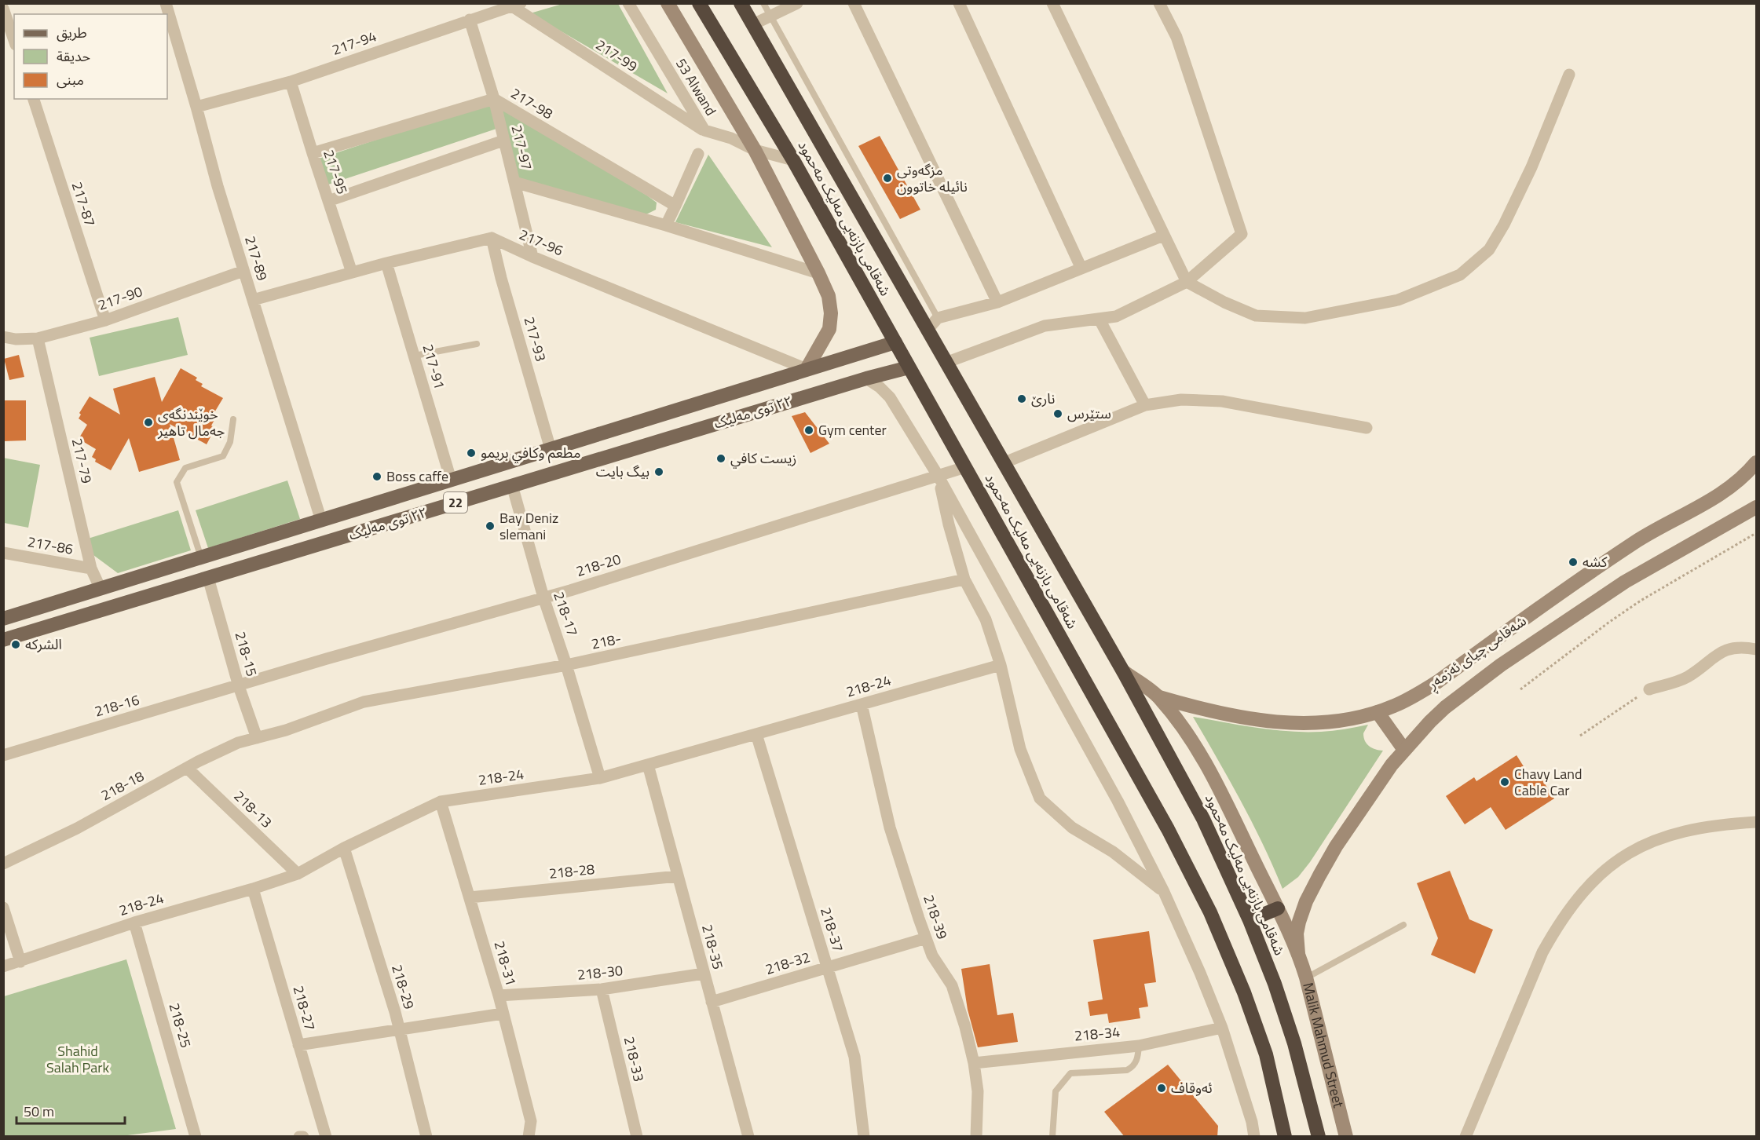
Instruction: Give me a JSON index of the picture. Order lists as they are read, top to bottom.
{
  "streets": {
    "highway": ["شەقامی بازنەیی مەلیک مەحمود"],
    "main road": [
      "٢٢ توی مەلیک",
      "22",
      "شەقامی چیای ئەزمەڕ",
      "Malik Mahmud Street"
    ],
    "street": [
      "217-94",
      "217-99",
      "53 Alwand",
      "217-98",
      "217-97",
      "217-95",
      "217-87",
      "217-96",
      "217-89",
      "217-90",
      "217-93",
      "217-91",
      "217-79",
      "217-86",
      "218-20",
      "218-17",
      "218-",
      "218-15",
      "218-24",
      "218-16",
      "218-18",
      "218-13",
      "218-28",
      "218-39",
      "218-37",
      "218-35",
      "218-31",
      "218-32",
      "218-30",
      "218-29",
      "218-27",
      "218-25",
      "218-34",
      "218-33"
    ]
  },
  "crossings": [
    ["217-94", "217-99"],
    ["217-94", "217-97"],
    ["217-94", "217-95"],
    ["217-94", "217-89"],
    ["217-99", "53 Alwand"],
    ["53 Alwand", "شەقامی بازنەیی مەلیک مەحمود"],
    ["217-98", "217-97"],
    ["217-98", "217-95"],
    ["217-97", "217-96"],
    ["217-87", "217-90"],
    ["شەقامی بازنەیی مەلیک مەحمود", "٢٢ توی مەلیک"],
    ["شەقامی بازنەیی مەلیک مەحمود", "218-20"],
    ["217-96", "217-93"],
    ["217-96", "٢٢ توی مەلیک"],
    ["217-89", "217-90"],
    ["217-89", "٢٢ توی مەلیک"],
    ["217-90", "217-79"],
    ["217-93", "٢٢ توی مەلیک"],
    ["217-91", "٢٢ توی مەلیک"],
    ["٢٢ توی مەلیک", "217-79"],
    ["٢٢ توی مەلیک", "218-17"],
    ["٢٢ توی مەلیک", "218-15"],
    ["217-79", "217-86"],
    ["218-20", "218-17"],
    ["218-20", "218-15"],
    ["218-20", "218-16"],
    ["218-17", "218-"],
    ["218-17", "218-24"],
    ["218-", "218-15"],
    ["218-", "218-18"],
    ["شەقامی چیای ئەزمەڕ", "Malik Mahmud Street"],
    ["218-15", "218-16"],
    ["218-15", "218-18"],
    ["218-24", "218-13"],
    ["218-24", "218-39"],
    ["218-24", "218-37"],
    ["218-24", "218-35"],
    ["218-24", "218-31"],
    ["218-24", "218-29"],
    ["218-24", "218-27"],
    ["218-24", "218-25"],
    ["218-18", "218-13"],
    ["218-28", "218-35"],
    ["218-28", "218-31"],
    ["218-39", "218-32"],
    ["218-39", "218-34"],
    ["218-37", "218-32"],
    ["218-35", "218-32"],
    ["218-35", "218-30"],
    ["218-31", "218-30"],
    ["218-30", "218-33"]
  ],
  "parks": ["Shahid Salah Park"],
  "places": [
    "مزگەوتی نائیلە خاتوون",
    "نارێ",
    "ستێرس",
    "خوێندنگەی جەمال تاهیر",
    "Gym center",
    "مطعم وكافي بريمو",
    "زيست كافي",
    "بیگ بایت",
    "Boss caffe",
    "Bay Deniz slemani",
    "كشه",
    "الشركه",
    "Chavy Land Cable Car",
    "ئەوقاف"
  ],
  "legend": ["طريق", "حديقة", "مبنى"],
  "scale_bar": "50 m"
}
